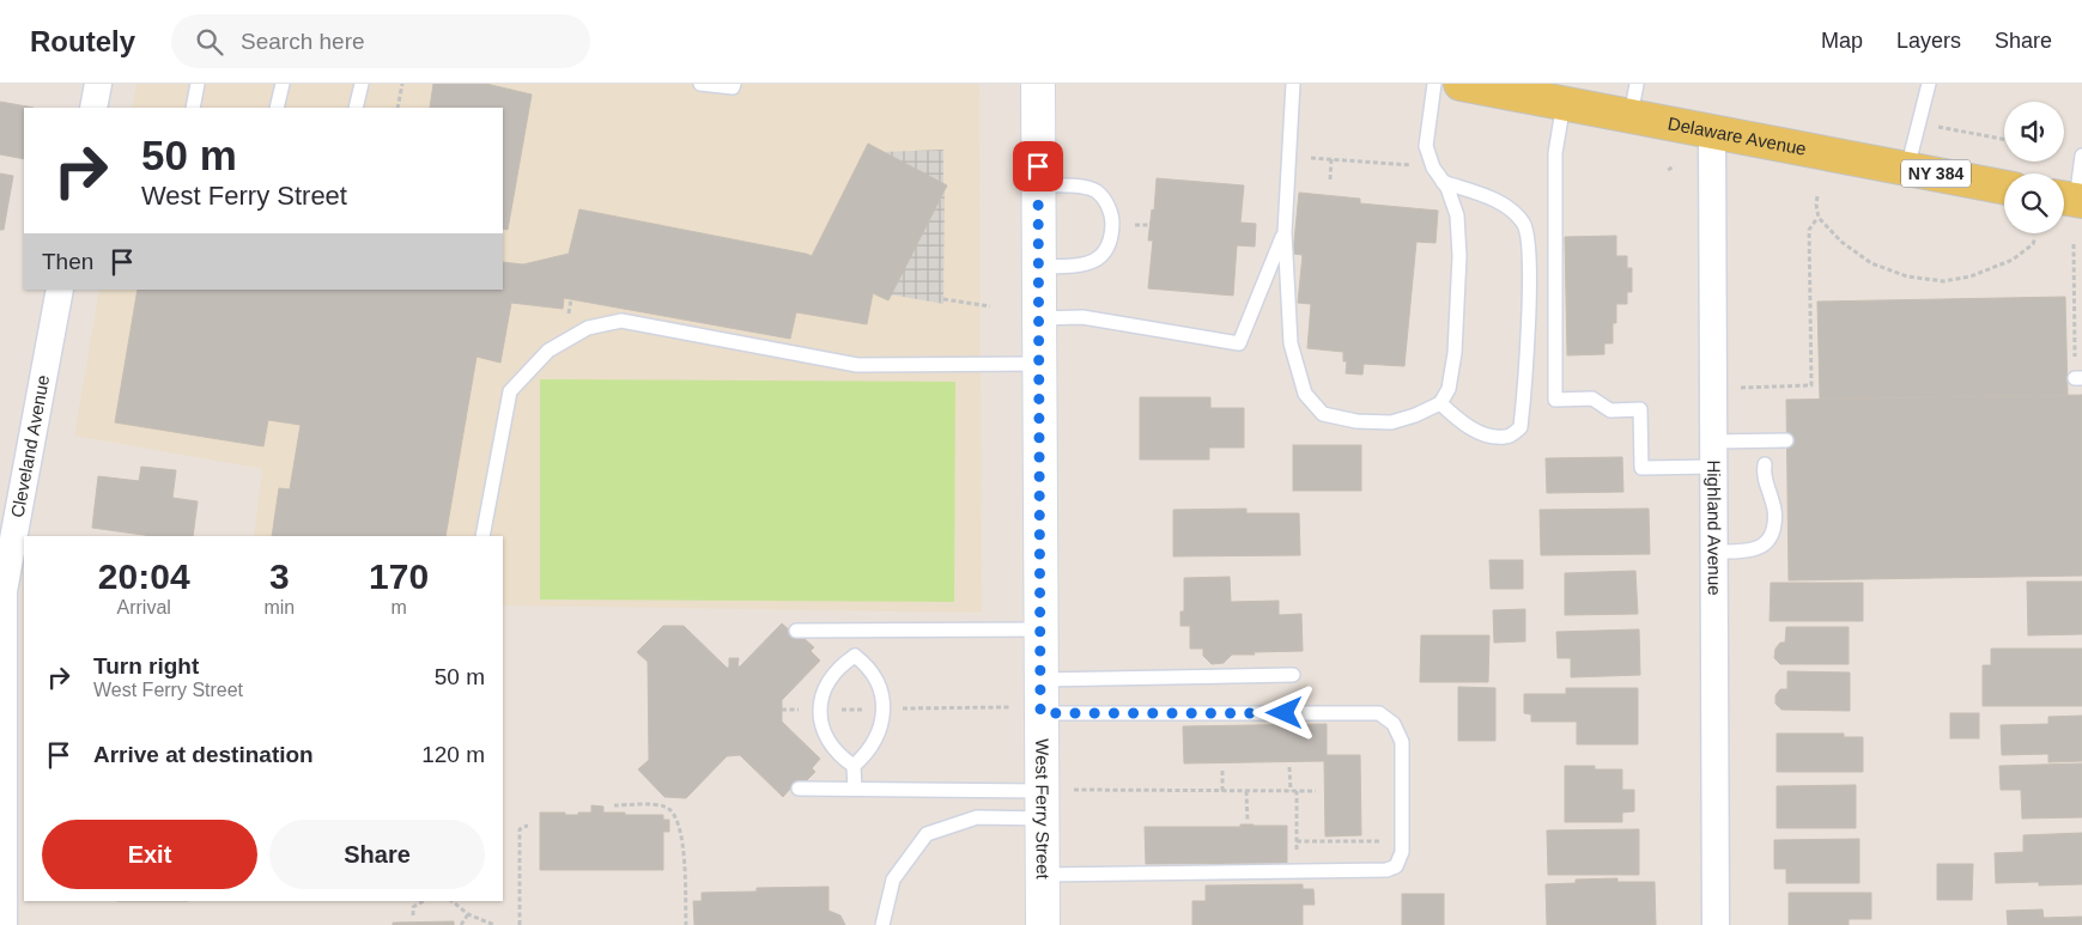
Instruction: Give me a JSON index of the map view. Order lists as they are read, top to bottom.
{
  "streets": {
    "main road": ["Delaware Avenue", "NY 384"],
    "street": ["Cleveland Avenue", "Highland Avenue", "West Ferry Street"]
  },
  "crossings": [
    ["Delaware Avenue", "Highland Avenue"]
  ],
  "page": {
    "header": "Routely",
    "search": "Search here",
    "nav": ["Map", "Layers", "Share"],
    "turn": ["50 m", "West Ferry Street"],
    "then": "Then",
    "eta": [
      "20:04",
      "Arrival",
      "3",
      "min",
      "170",
      "m"
    ],
    "list": [
      {
        "name": "Turn right",
        "note": "West Ferry Street",
        "value": "50 m"
      },
      {
        "name": "Arrive at destination",
        "value": "120 m"
      }
    ],
    "buttons": ["Exit", "Share"]
  }
}
